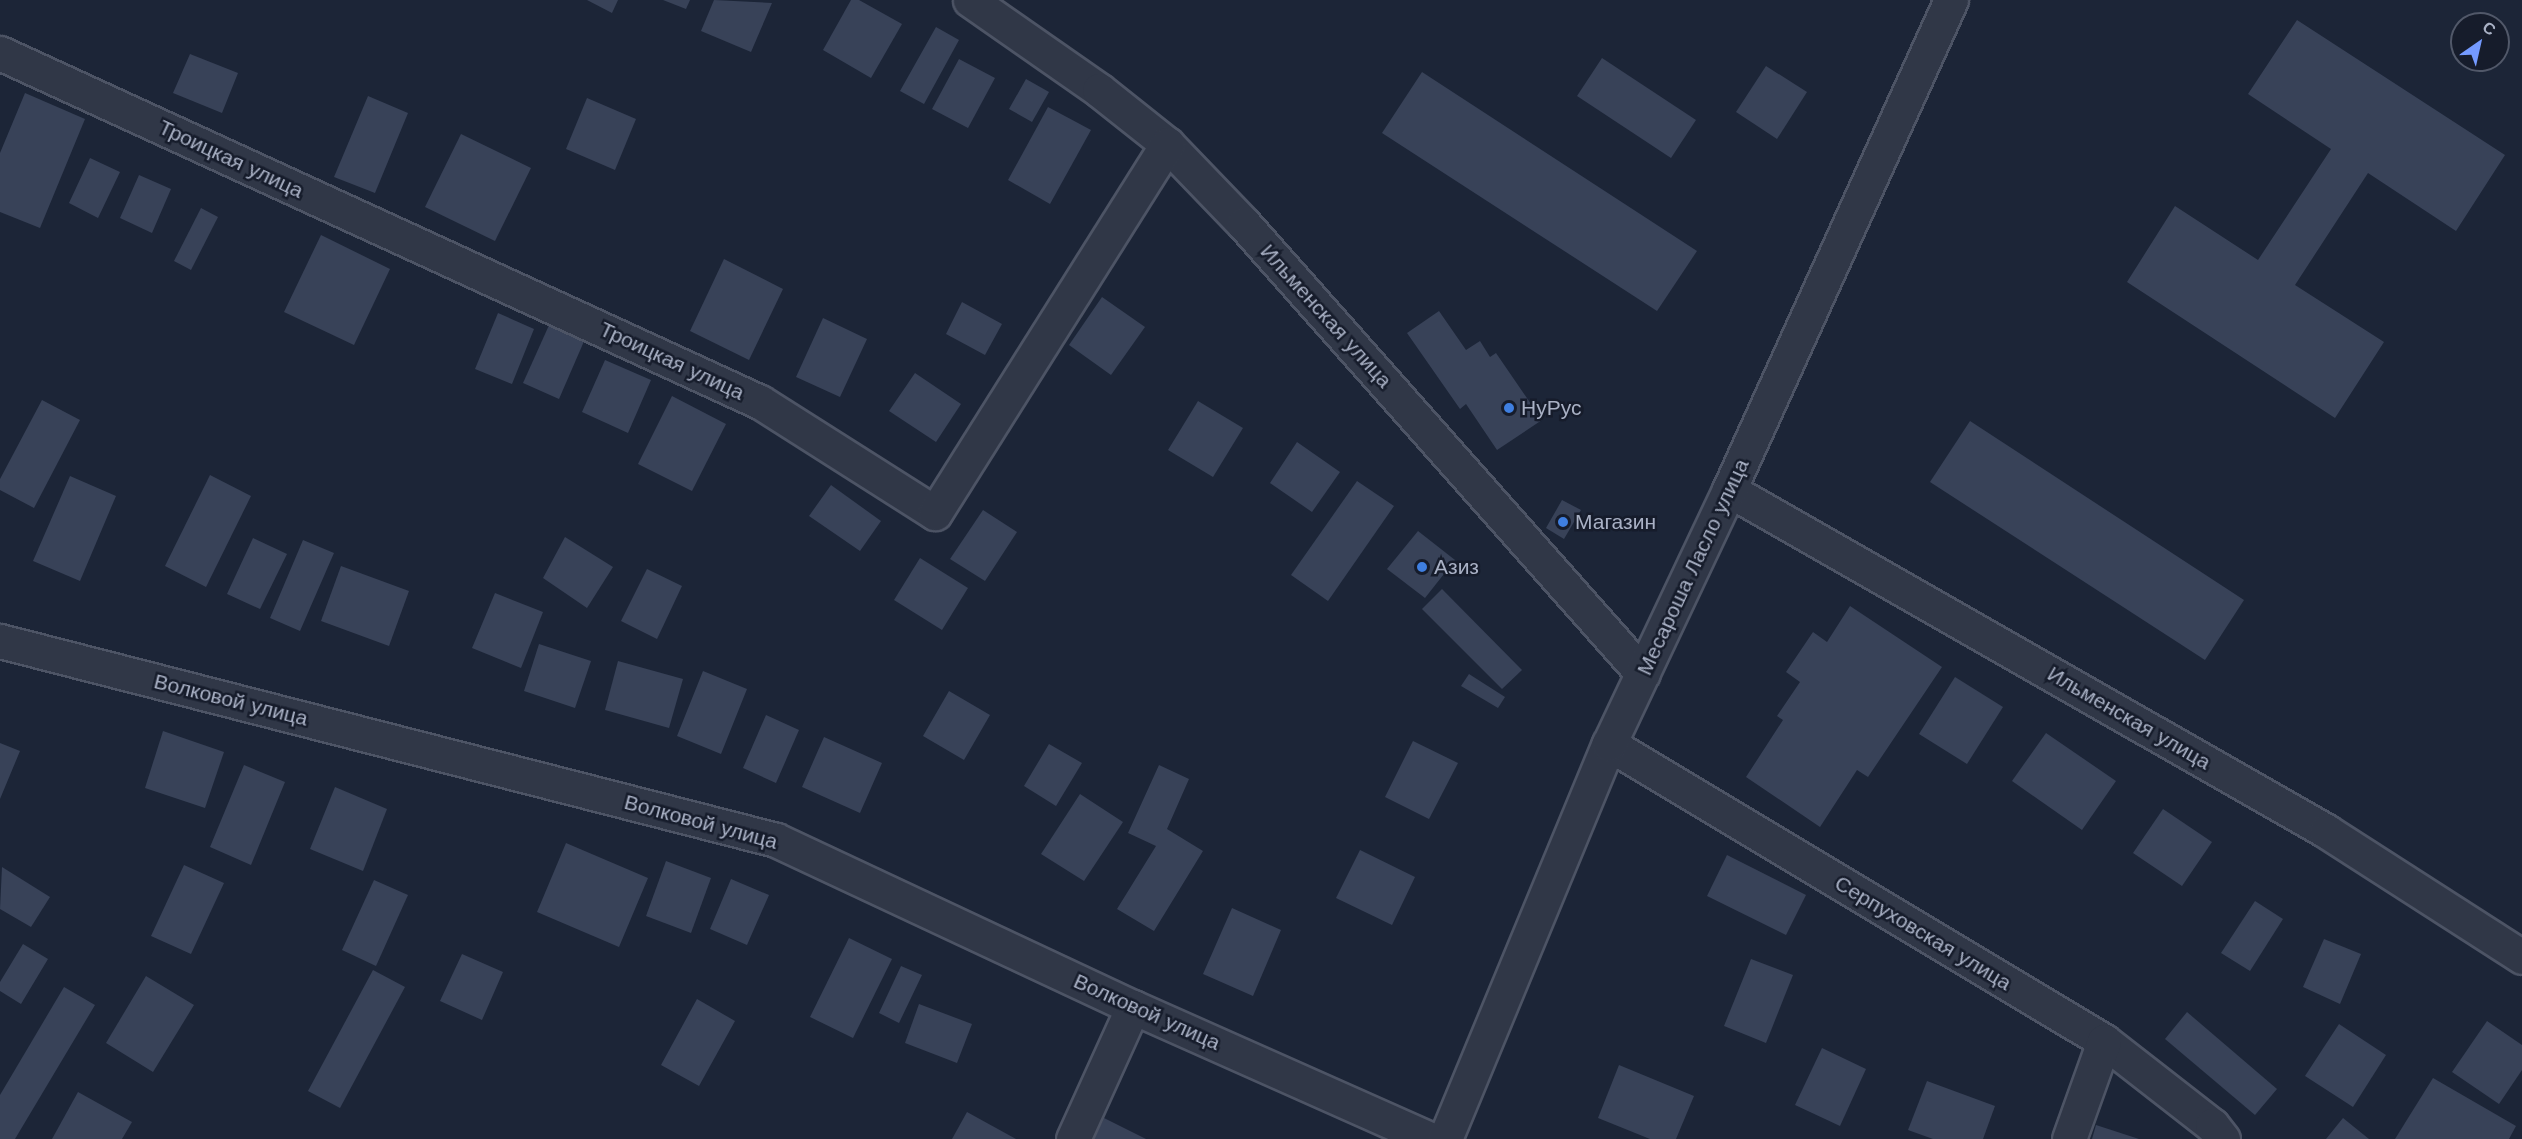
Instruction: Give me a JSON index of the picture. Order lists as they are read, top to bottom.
{
  "streets": {
    "street": [
      "Троицкая улица",
      "Ильменская улица",
      "Месароша Ласло улица",
      "Волковой улица",
      "Серпуховская улица"
    ]
  },
  "crossings": [
    ["Троицкая улица", "Ильменская улица"],
    ["Ильменская улица", "Месароша Ласло улица"],
    ["Месароша Ласло улица", "Серпуховская улица"]
  ],
  "places": ["НуРус", "Магазин", "Азиз"],
  "north": "top right"
}
